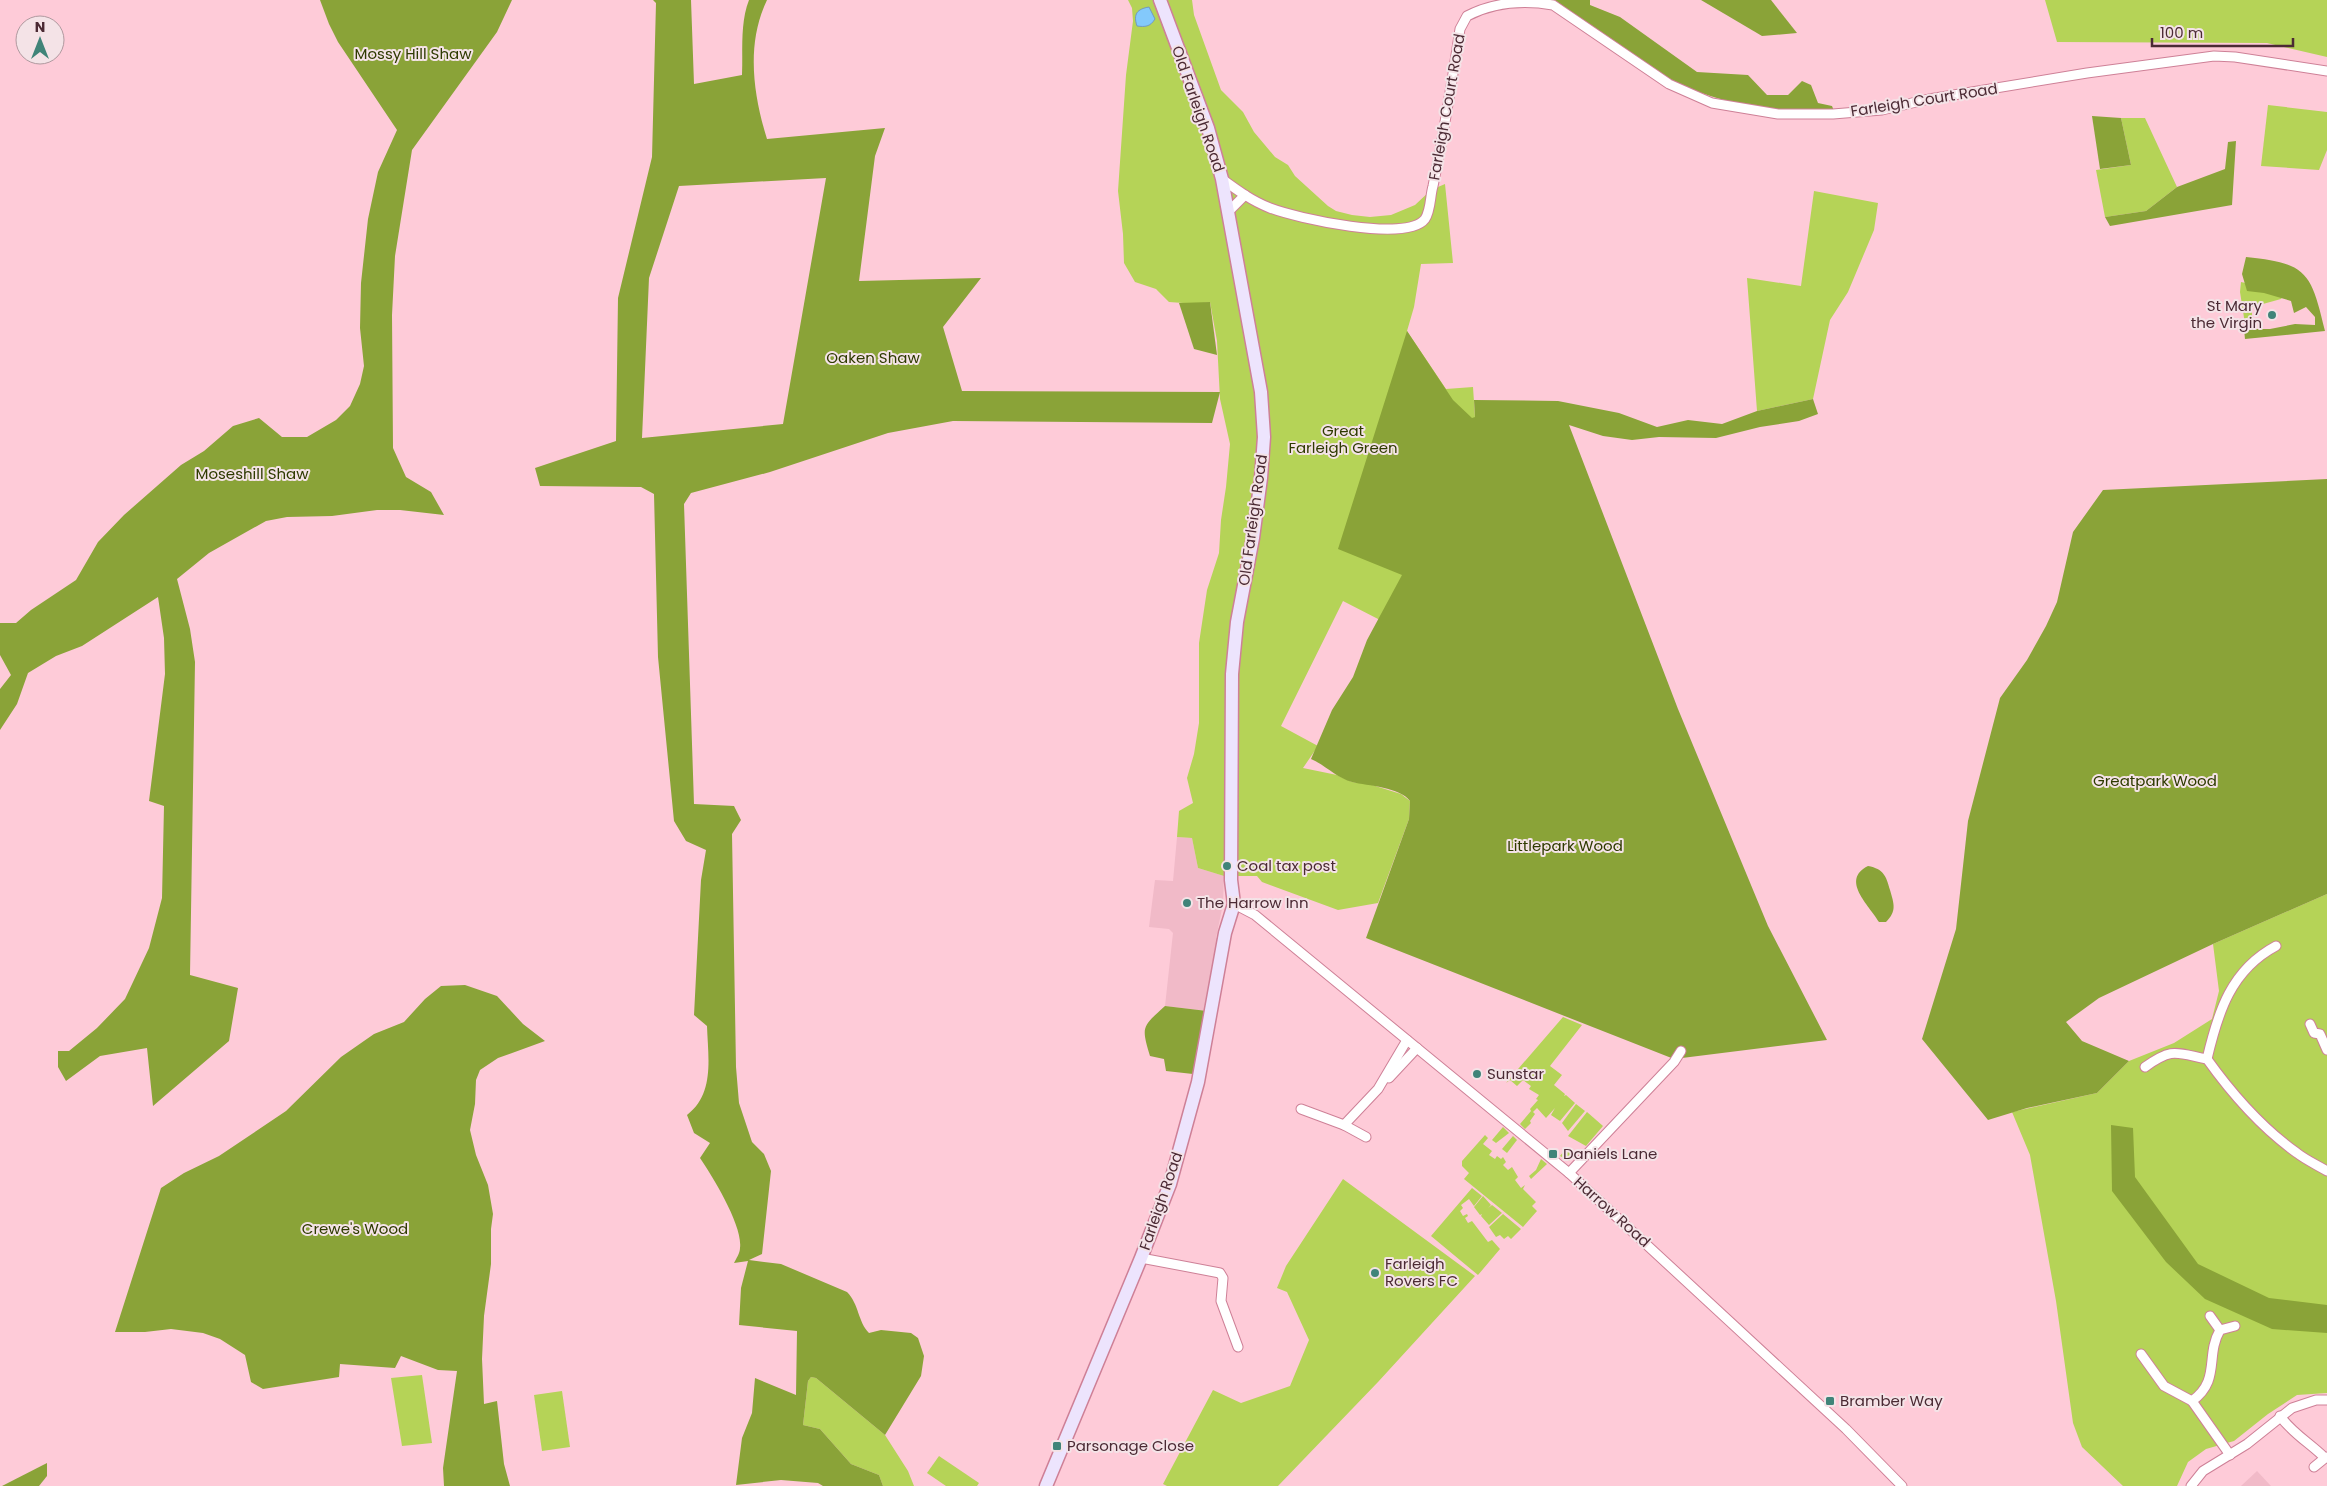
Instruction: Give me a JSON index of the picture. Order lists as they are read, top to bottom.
{
  "streets": {
    "street": [
      "Farleigh Court Road",
      "Old Farleigh Road",
      "Farleigh Road",
      "Harrow Road"
    ]
  },
  "crossings": [
    ["Farleigh Court Road", "Old Farleigh Road"],
    ["Old Farleigh Road", "Farleigh Road"],
    ["Old Farleigh Road", "Harrow Road"],
    ["Farleigh Road", "Harrow Road"]
  ],
  "parks": [
    "Mossy Hill Shaw",
    "Oaken Shaw",
    "Great Farleigh Green",
    "Moseshill Shaw",
    "Greatpark Wood",
    "Littlepark Wood",
    "Crewe's Wood"
  ],
  "places": {
    "other": [
      "St Mary the Virgin",
      "Coal tax post",
      "The Harrow Inn",
      "Sunstar",
      "Farleigh Rovers FC"
    ],
    "transit": ["Daniels Lane", "Bramber Way", "Parsonage Close"]
  },
  "scale_bar": "100 m",
  "north": "top"
}
